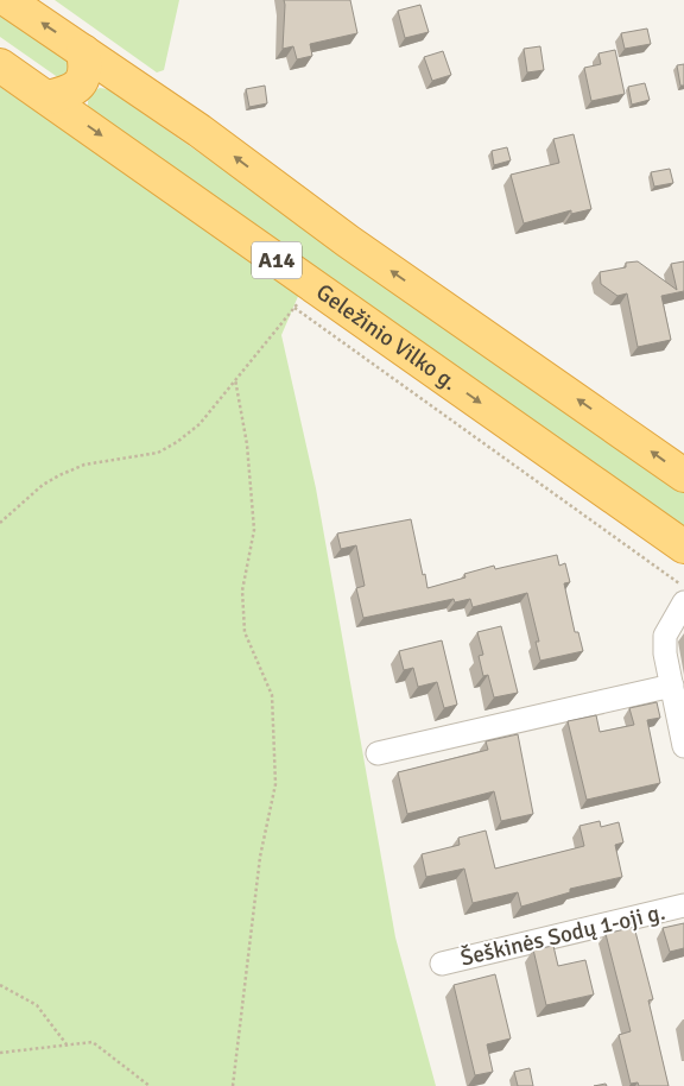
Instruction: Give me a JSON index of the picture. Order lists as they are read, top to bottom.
{
  "streets": {
    "highway": ["A14", "Geležinio Vilko g."],
    "street": ["Šeškinės Sodų 1-oji g."]
  }
}
